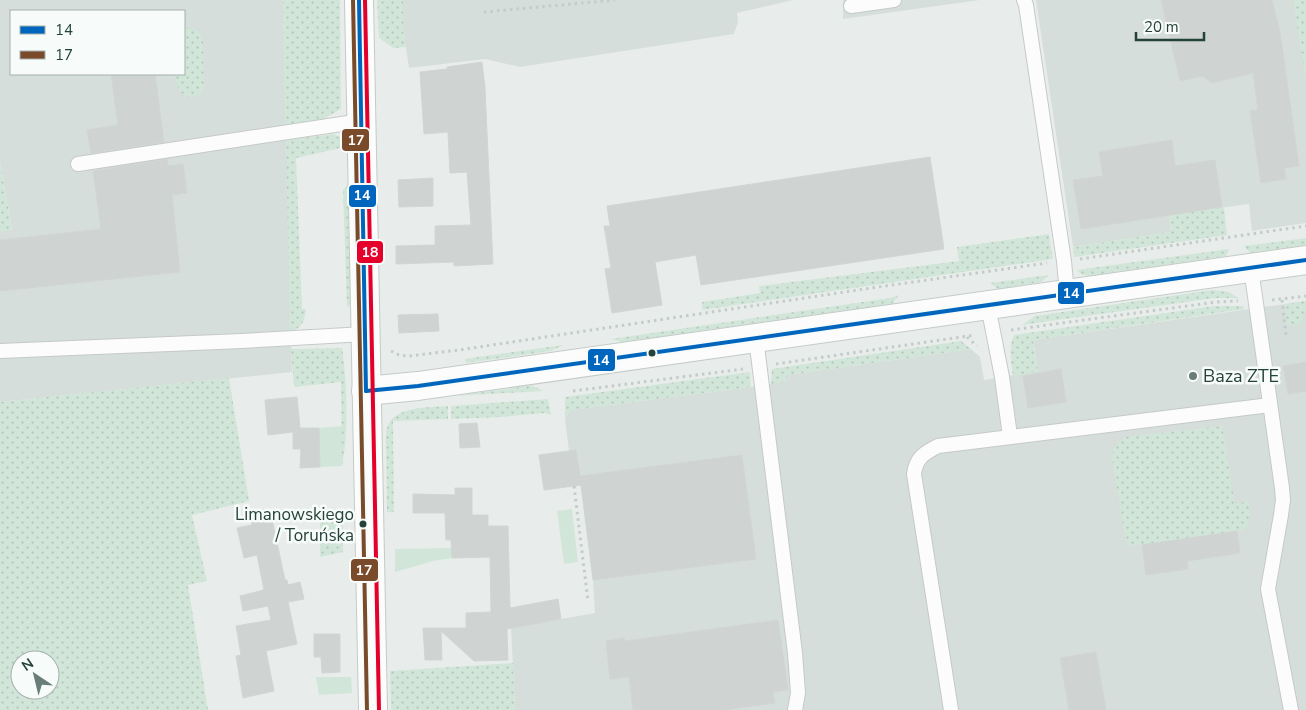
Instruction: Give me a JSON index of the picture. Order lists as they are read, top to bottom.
{
  "places": ["Baza ZTE", "Limanowskiego / Toruńska"],
  "lines": ["transit line 14", "transit line 17", "transit line 18"],
  "legend": ["14", "17"],
  "scale_bar": "20 m",
  "north": "top left"
}
